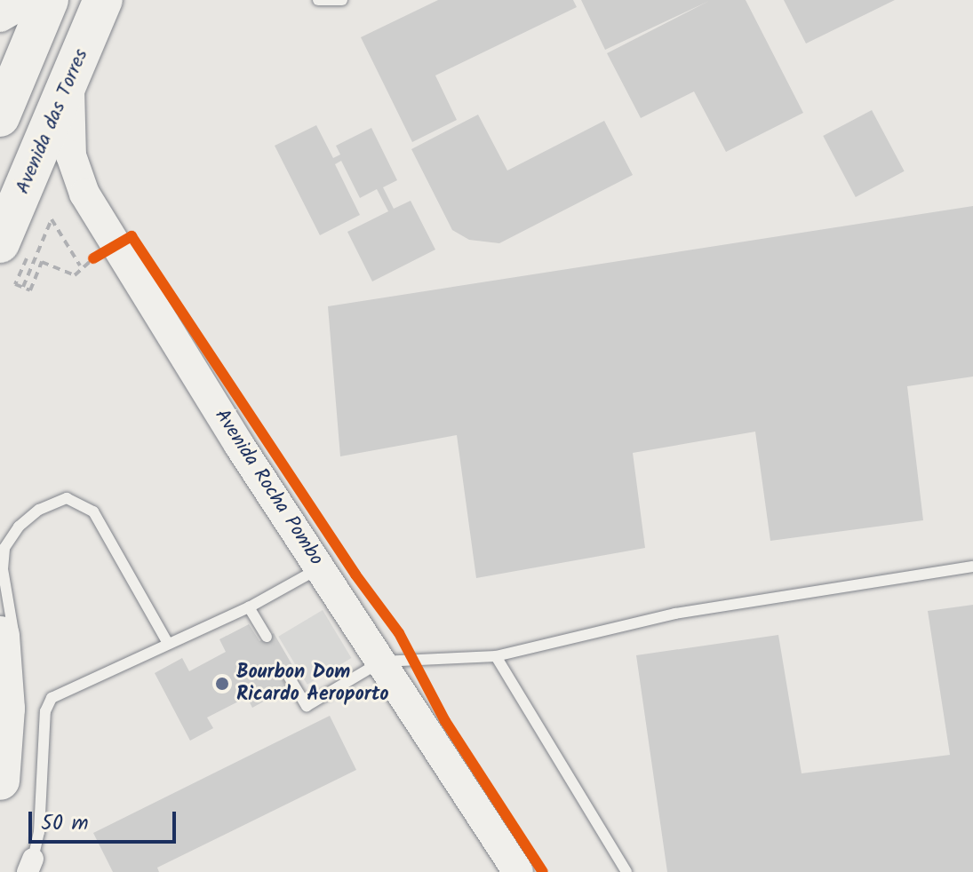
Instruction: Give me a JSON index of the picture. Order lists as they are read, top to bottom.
{
  "streets": {
    "highway": ["Avenida das Torres"],
    "main road": ["Avenida Rocha Pombo"]
  },
  "crossings": [
    ["Avenida das Torres", "Avenida Rocha Pombo"]
  ],
  "places": ["Bourbon Dom Ricardo Aeroporto"],
  "scale_bar": "50 m"
}
